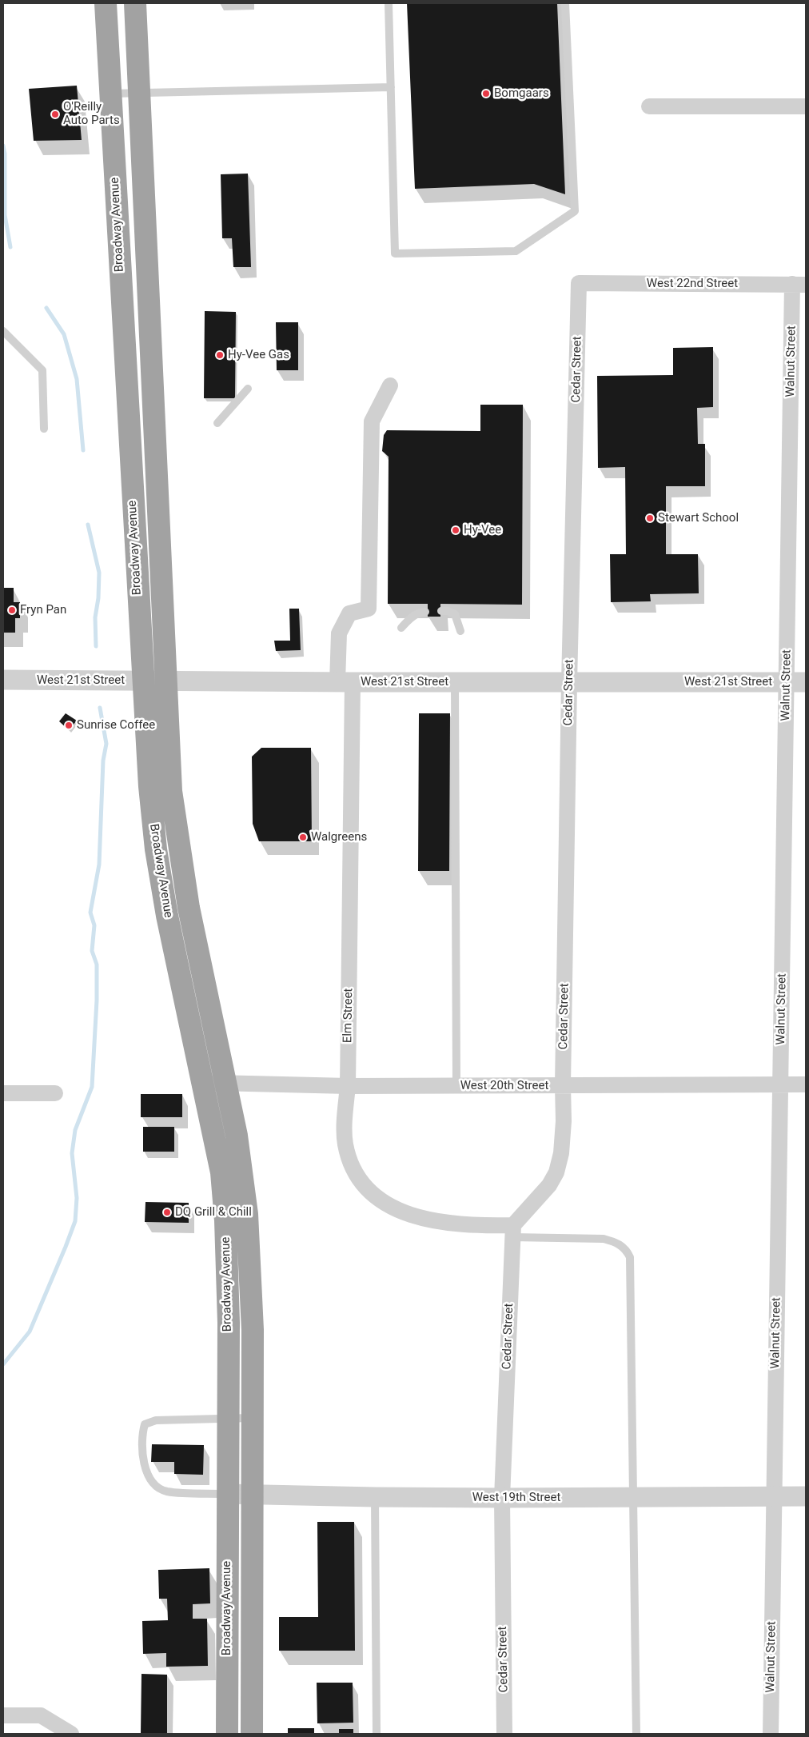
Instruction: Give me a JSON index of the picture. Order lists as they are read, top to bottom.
{
  "streets": {
    "highway": ["Broadway Avenue"],
    "street": [
      "West 22nd Street",
      "Walnut Street",
      "Cedar Street",
      "West 21st Street",
      "Elm Street",
      "West 20th Street",
      "West 19th Street"
    ]
  },
  "crossings": [
    ["Broadway Avenue", "West 21st Street"],
    ["Broadway Avenue", "West 20th Street"],
    ["Broadway Avenue", "West 19th Street"],
    ["West 22nd Street", "Walnut Street"],
    ["West 22nd Street", "Cedar Street"],
    ["Walnut Street", "West 21st Street"],
    ["Walnut Street", "West 20th Street"],
    ["Walnut Street", "West 19th Street"],
    ["Cedar Street", "West 21st Street"],
    ["Cedar Street", "Elm Street"],
    ["Cedar Street", "West 20th Street"],
    ["Cedar Street", "West 19th Street"],
    ["West 21st Street", "Elm Street"],
    ["Elm Street", "West 20th Street"]
  ],
  "places": [
    "Bomgaars",
    "O'Reilly Auto Parts",
    "Hy-Vee Gas",
    "Stewart School",
    "Hy-Vee",
    "Fryn Pan",
    "Sunrise Coffee",
    "Walgreens",
    "DQ Grill & Chill"
  ]
}
